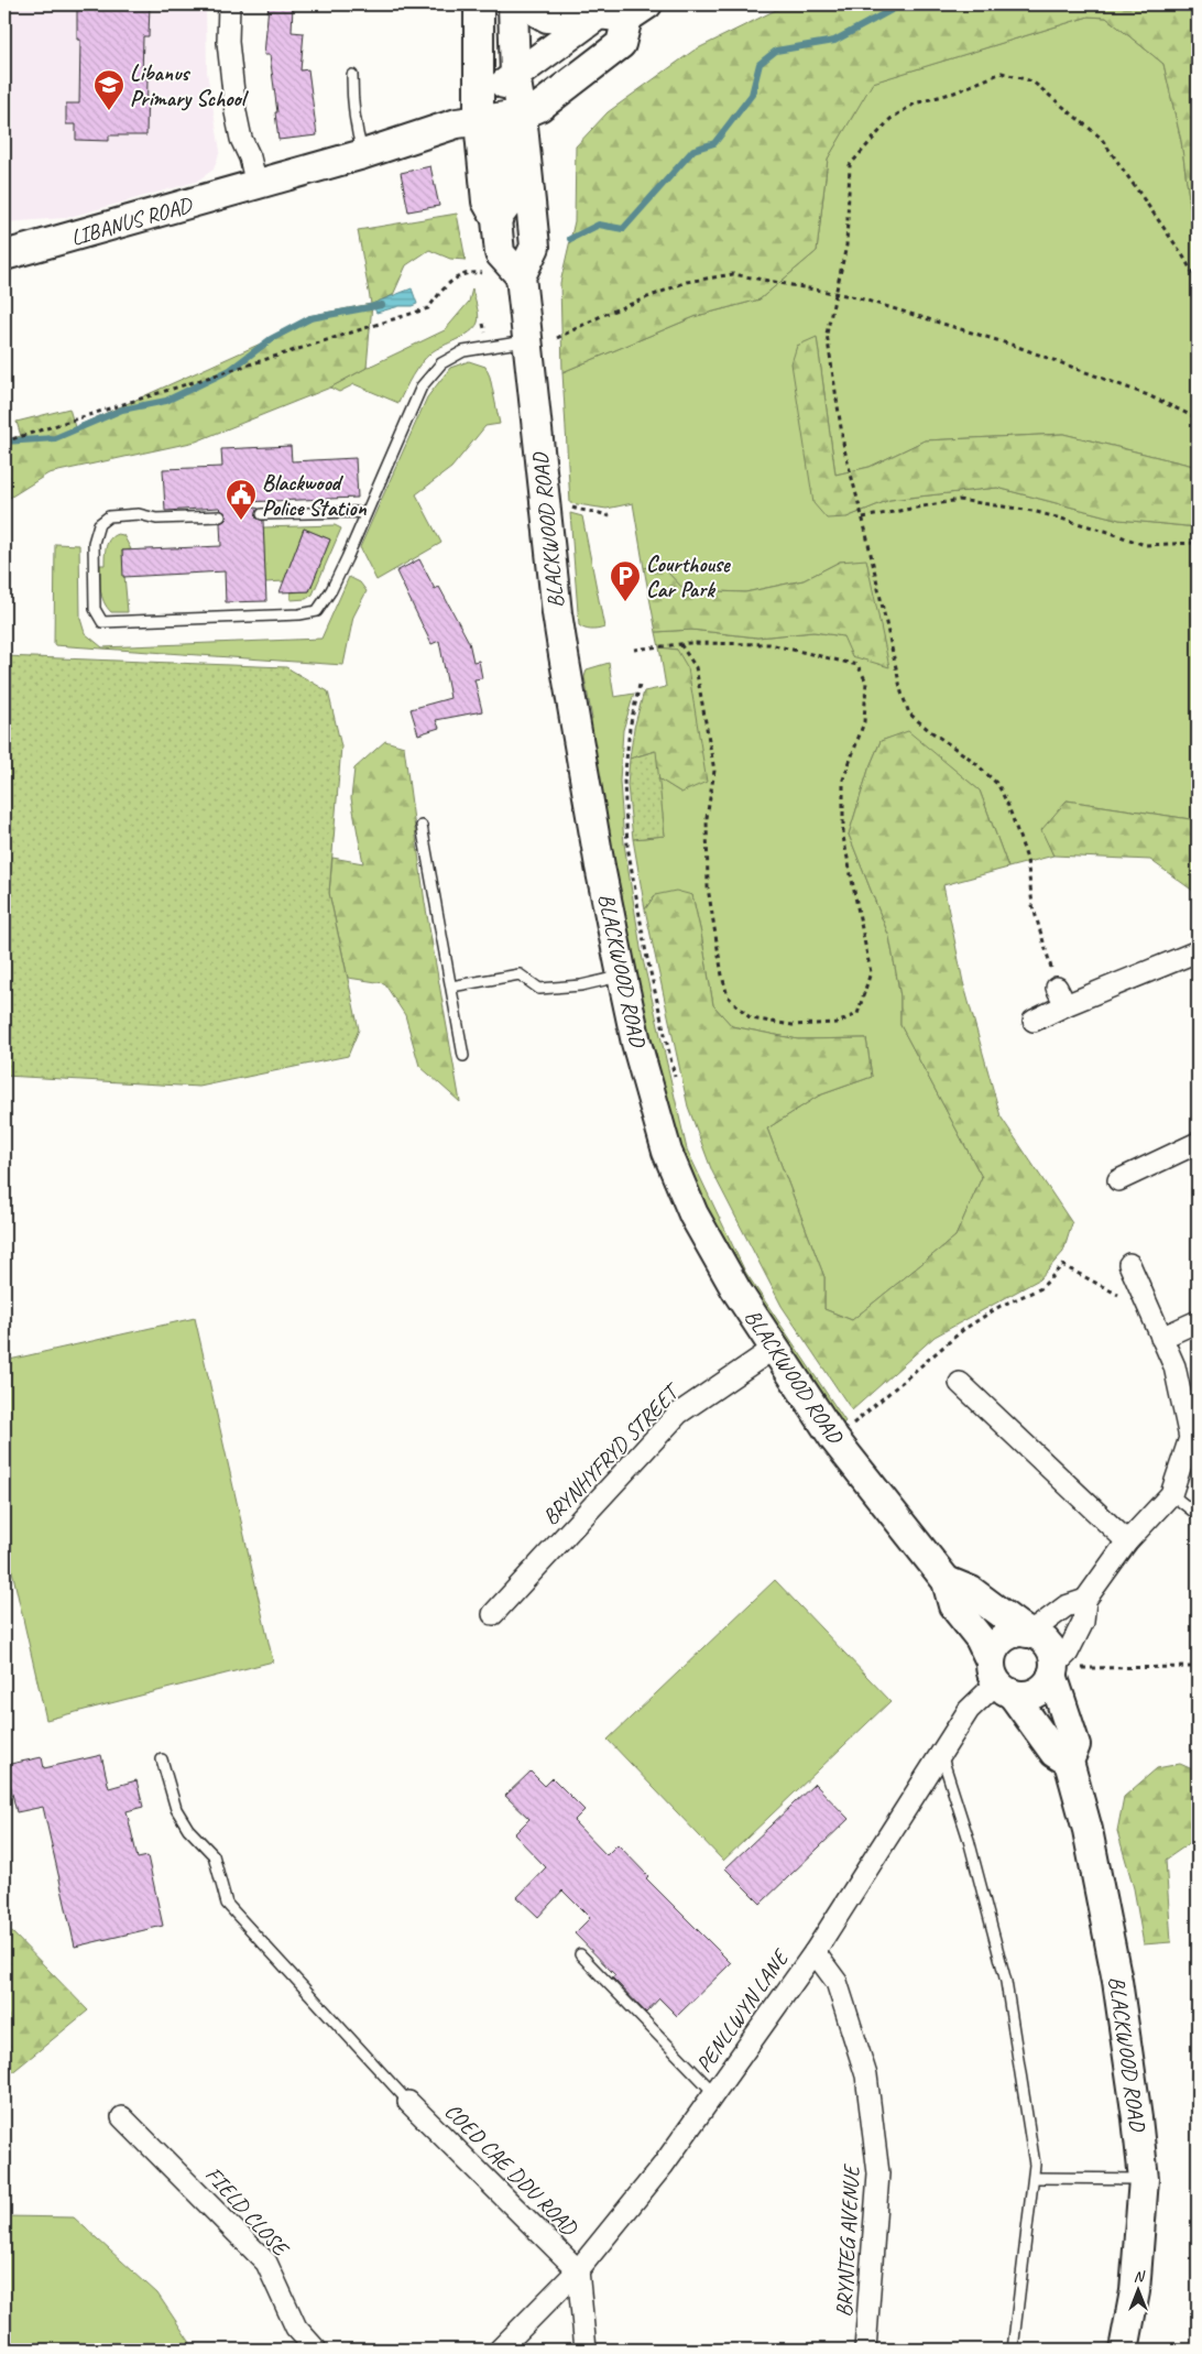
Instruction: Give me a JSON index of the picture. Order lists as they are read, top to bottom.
{
  "streets": {
    "main road": ["LIBANUS ROAD", "BLACKWOOD ROAD"],
    "street": [
      "BRYNHYFRYD STREET",
      "PENLLWYN LANE",
      "COED CAE DDU ROAD",
      "FIELD CLOSE",
      "BRYNTEG AVENUE"
    ]
  },
  "crossings": [
    ["BLACKWOOD ROAD", "BRYNHYFRYD STREET"],
    ["BLACKWOOD ROAD", "PENLLWYN LANE"],
    ["PENLLWYN LANE", "COED CAE DDU ROAD"],
    ["PENLLWYN LANE", "BRYNTEG AVENUE"]
  ],
  "places": {
    "school or university": ["Libanus Primary School"],
    "public building": ["Blackwood Police Station"],
    "parking": ["Courthouse Car Park"]
  },
  "north": "top"
}
